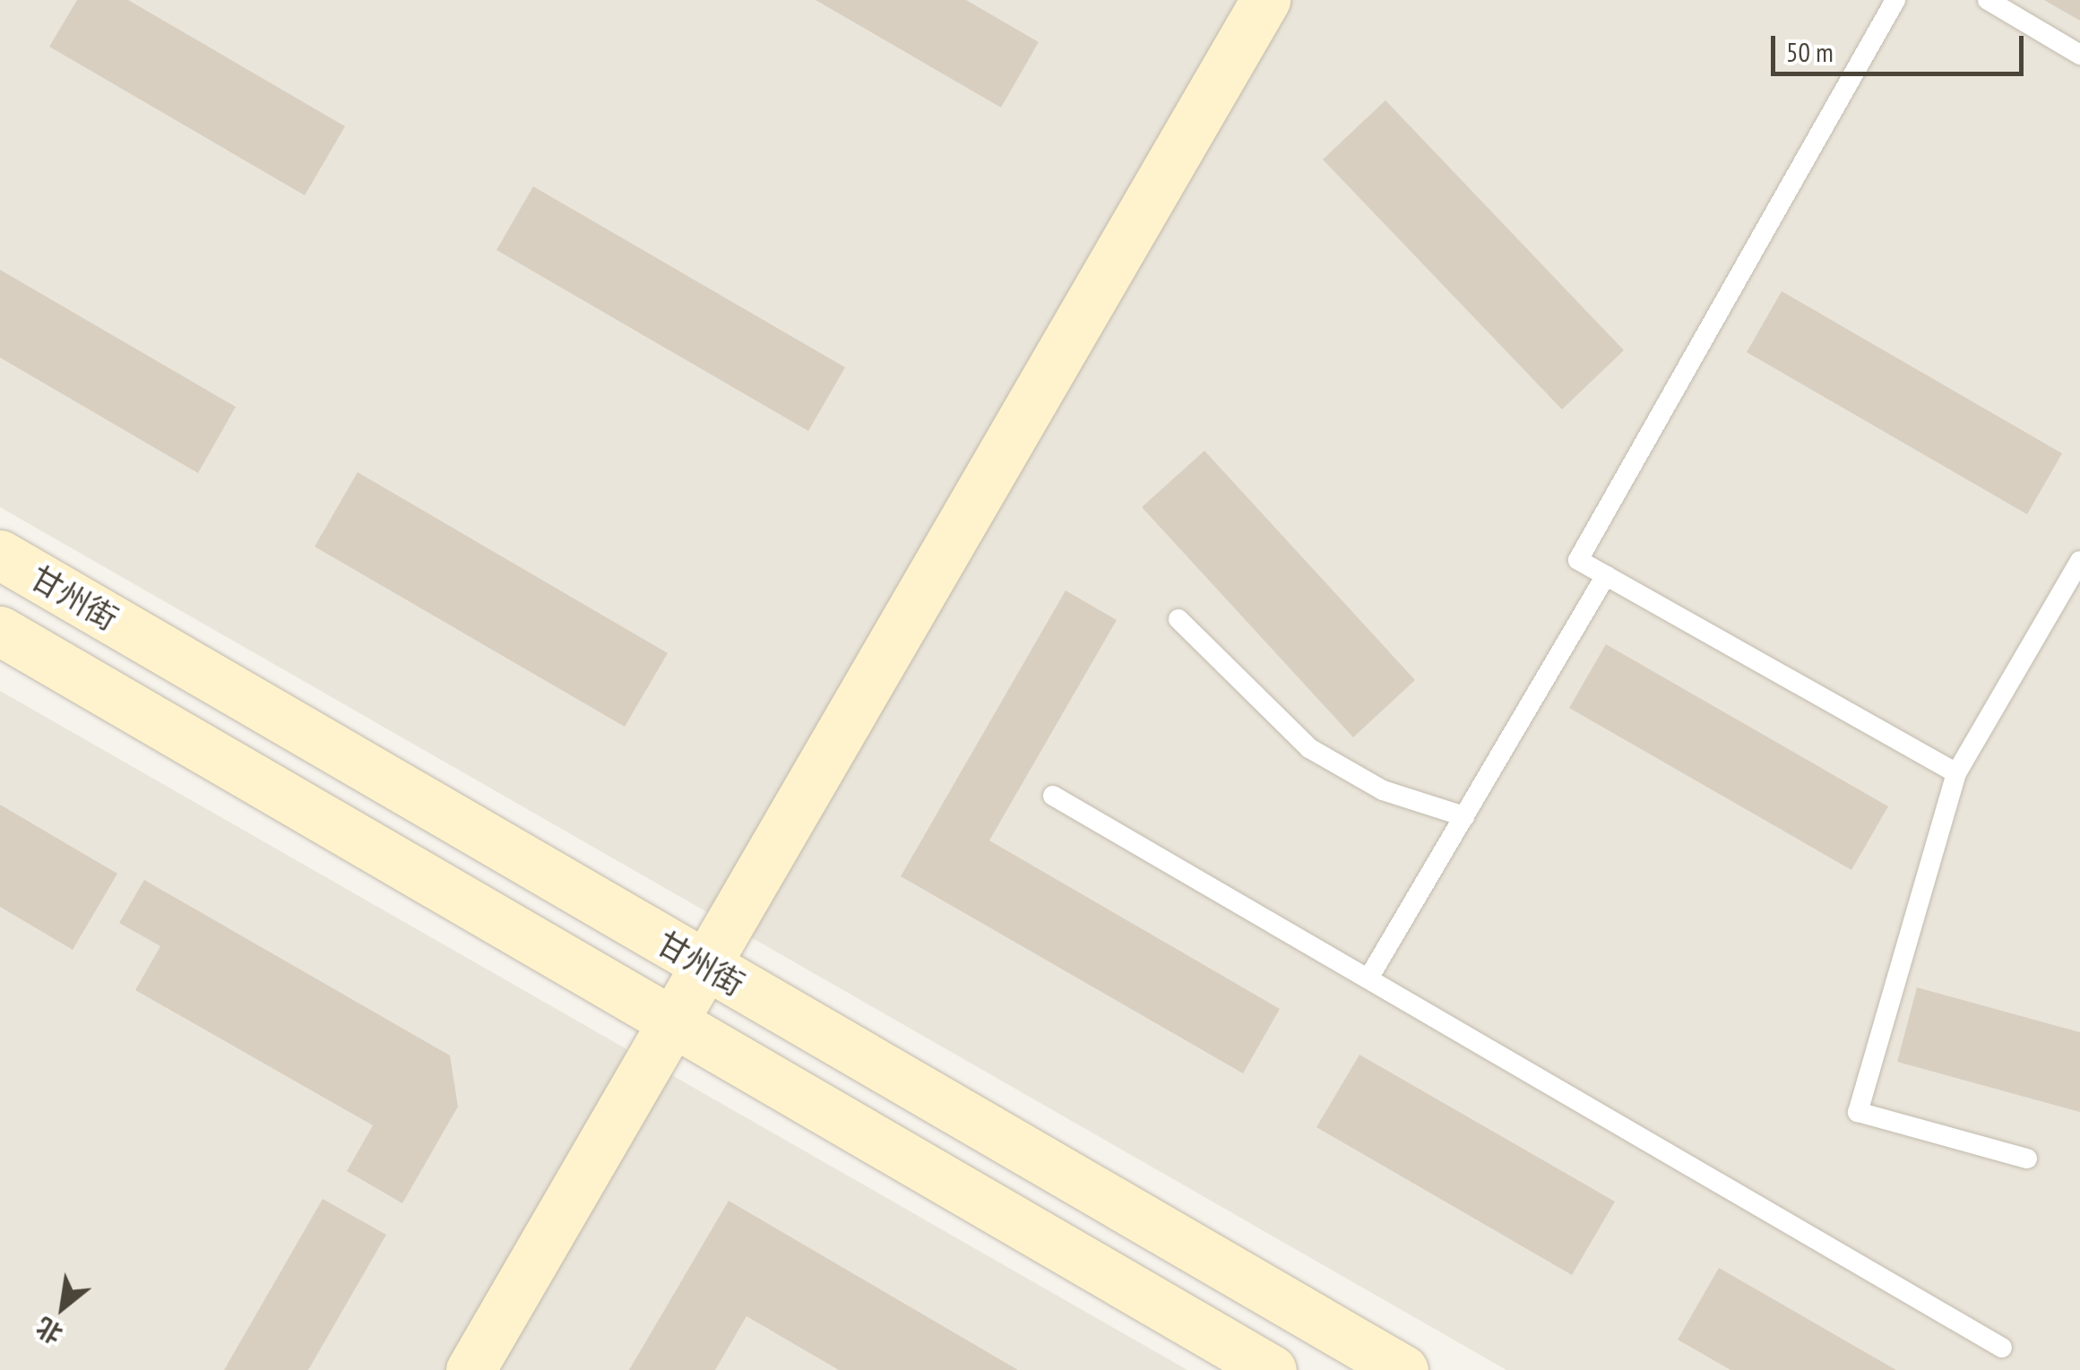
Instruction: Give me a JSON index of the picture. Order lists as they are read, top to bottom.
{
  "streets": {
    "street": ["甘州街"]
  },
  "scale_bar": "50 m",
  "north": "bottom left"
}
